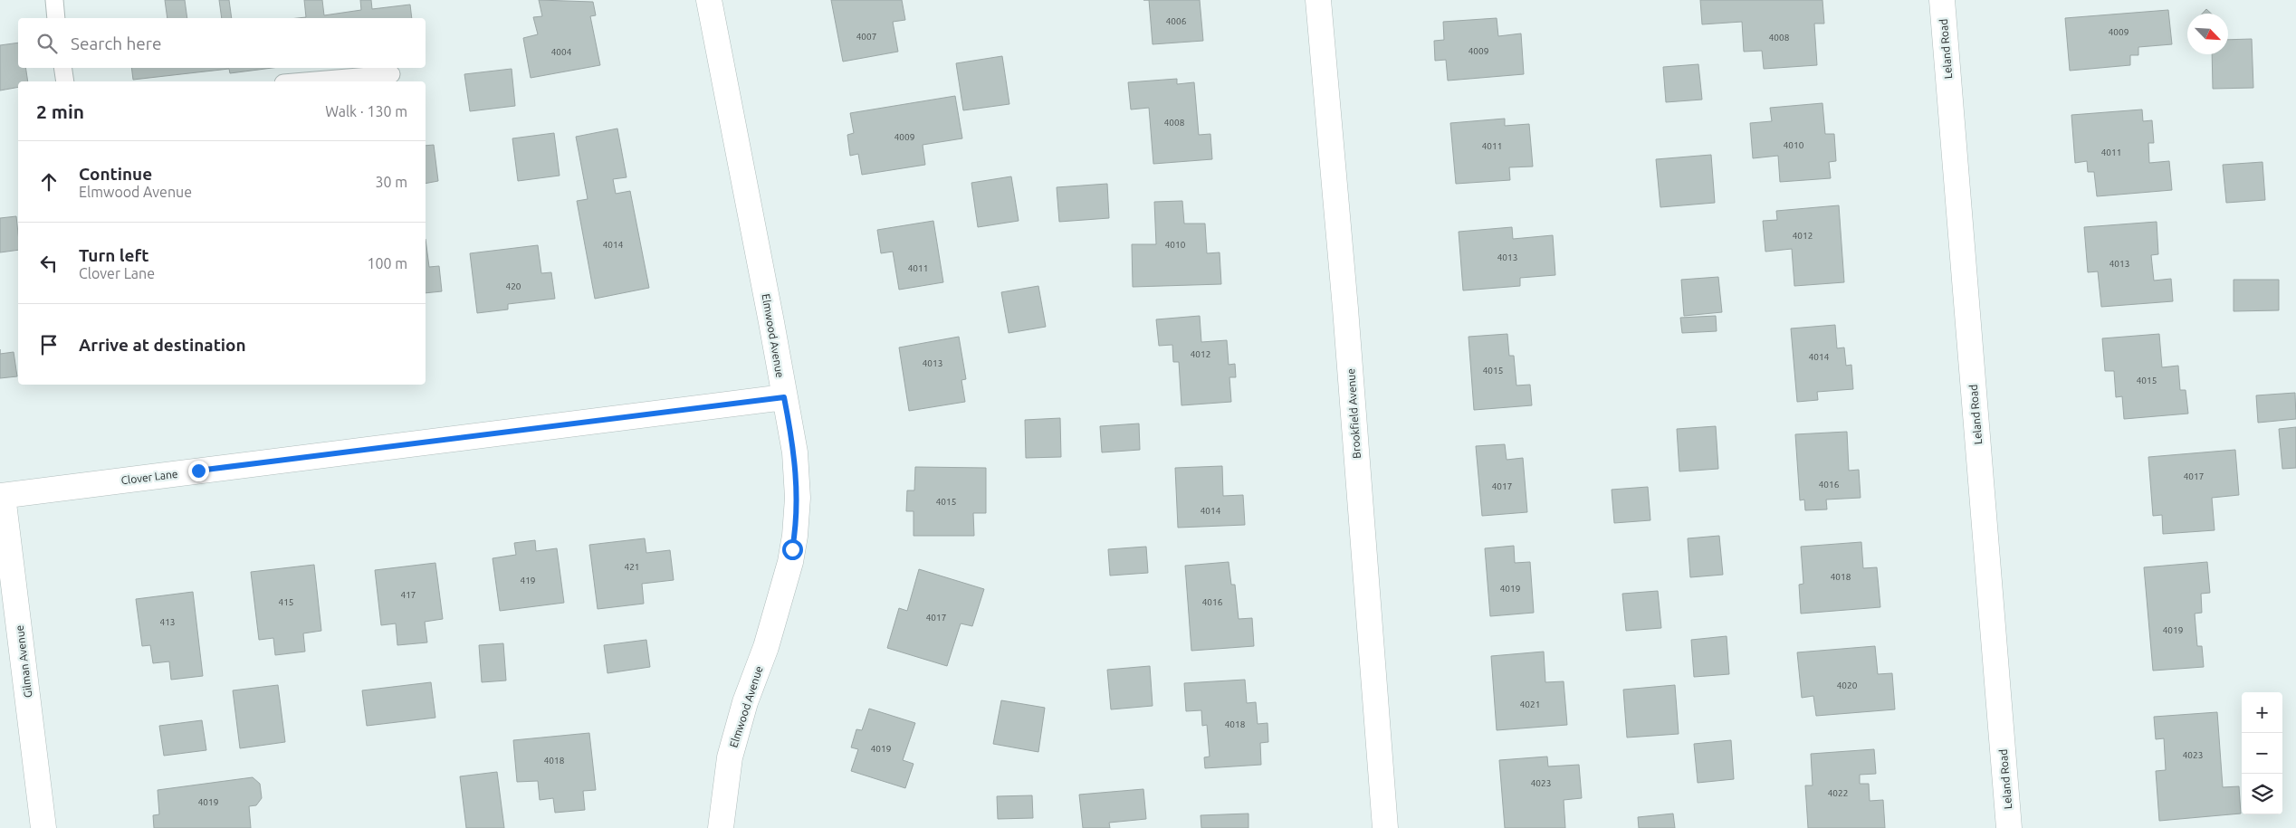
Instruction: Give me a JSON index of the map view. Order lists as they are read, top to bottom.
{
  "streets": {
    "street": [
      "Leland Road",
      "Elmwood Avenue",
      "Brookfield Avenue",
      "Clover Lane",
      "Gilman Avenue"
    ]
  },
  "crossings": [
    ["Elmwood Avenue", "Clover Lane"],
    ["Clover Lane", "Gilman Avenue"]
  ],
  "house_numbers": [
    "4006",
    "4009",
    "4007",
    "4008",
    "4009",
    "4004",
    "4008",
    "4009",
    "4010",
    "4011",
    "4011",
    "4012",
    "4014",
    "4010",
    "4013",
    "4013",
    "4011",
    "420",
    "4012",
    "4014",
    "4013",
    "4015",
    "4015",
    "4017",
    "4016",
    "4017",
    "4015",
    "4014",
    "421",
    "4018",
    "419",
    "4019",
    "417",
    "415",
    "4016",
    "4017",
    "413",
    "4019",
    "4020",
    "4021",
    "4018",
    "4019",
    "4023",
    "4018",
    "4023",
    "4022",
    "4019"
  ],
  "north": "bottom right",
  "page": {
    "search": "Search here",
    "heading": ["2 min", "Walk · 130 m"],
    "list": [
      ["Continue", "Elmwood Avenue", "30 m"],
      ["Turn left", "Clover Lane", "100 m"],
      "Arrive at destination"
    ],
    "map_buttons": ["+", "−"]
  }
}
